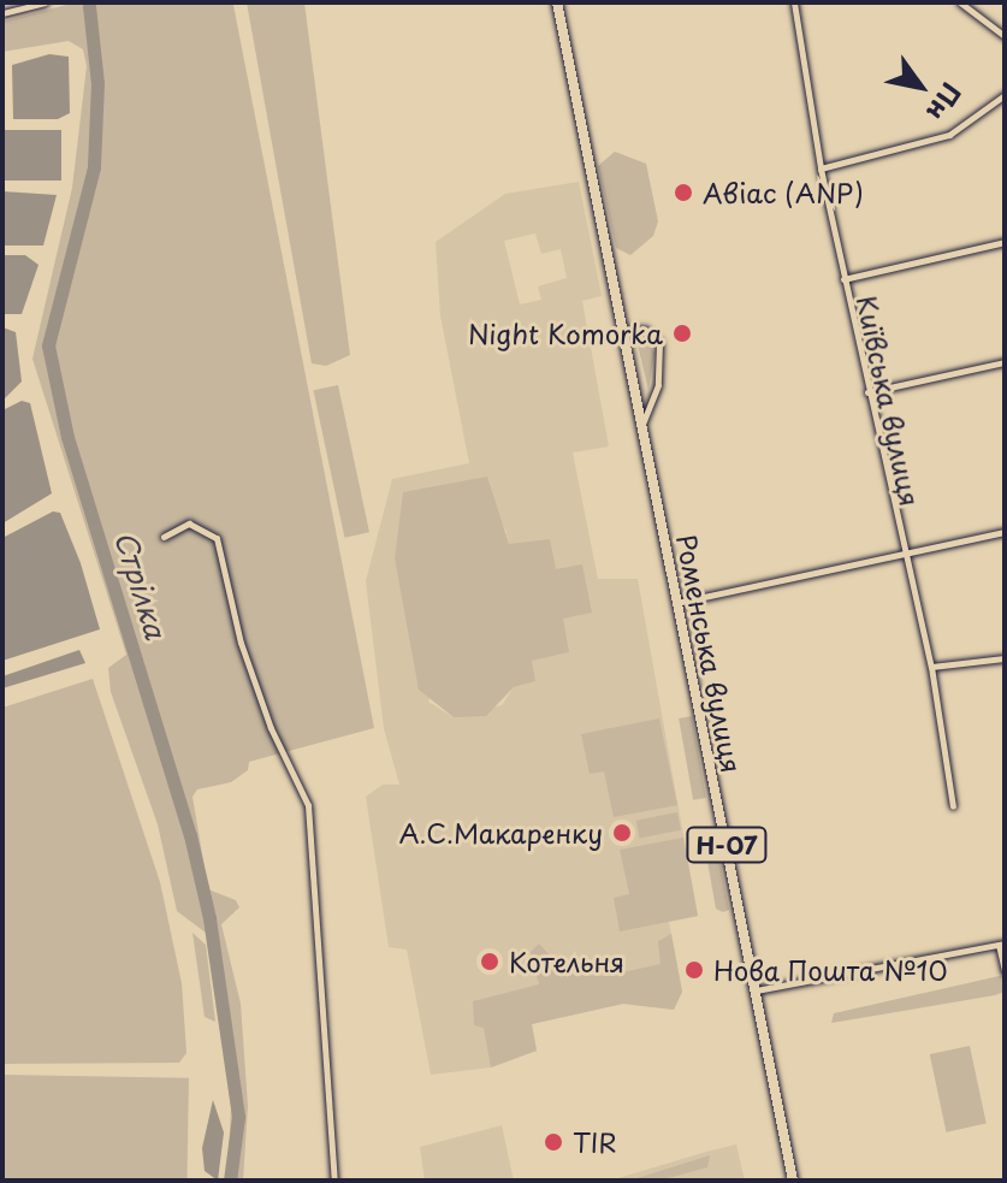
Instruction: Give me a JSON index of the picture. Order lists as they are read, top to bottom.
{
  "streets": {
    "main road": ["Роменська вулиця", "Н-07"],
    "street": ["Київська вулиця"]
  },
  "water": ["Стрілка"],
  "places": [
    "Авіас (ANP)",
    "Night Komorka",
    "А.С.Макаренку",
    "Котельня",
    "Нова Пошта №10",
    "TIR"
  ],
  "north": "bottom right"
}
